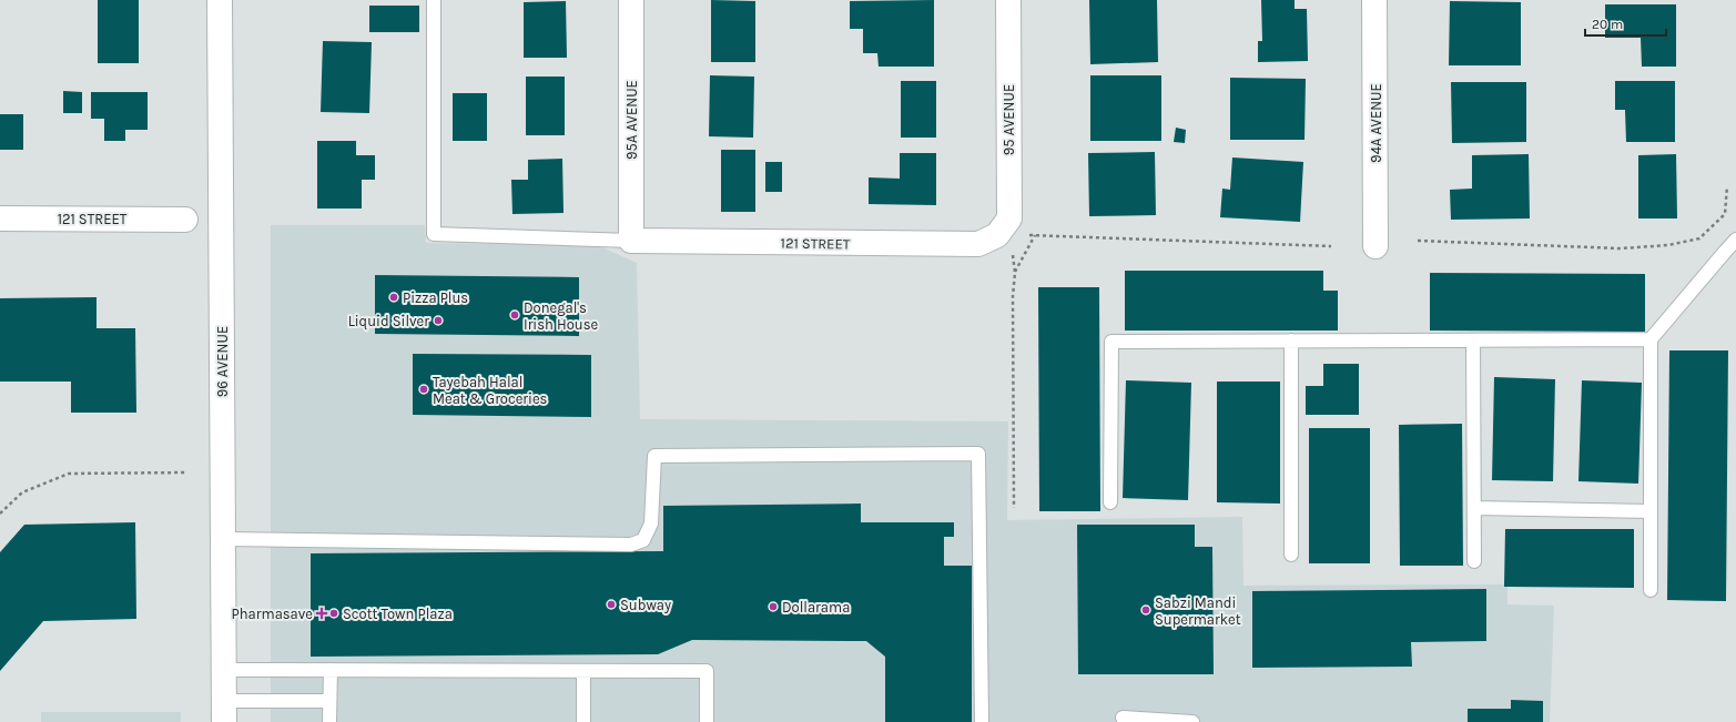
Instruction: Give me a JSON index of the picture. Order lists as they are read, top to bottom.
{
  "streets": {
    "street": [
      "95A AVENUE",
      "95 AVENUE",
      "94A AVENUE",
      "121 STREET",
      "96 AVENUE"
    ]
  },
  "crossings": [
    ["95A AVENUE", "121 STREET"],
    ["95 AVENUE", "121 STREET"]
  ],
  "places": {
    "other": [
      "Pizza Plus",
      "Donegal's Irish House",
      "Liquid Silver",
      "Tayebah Halal Meat & Groceries",
      "Subway",
      "Dollarama",
      "Sabzi Mandi Supermarket",
      "Scott Town Plaza"
    ],
    "health": ["Pharmasave"]
  },
  "scale_bar": "20 m"
}
